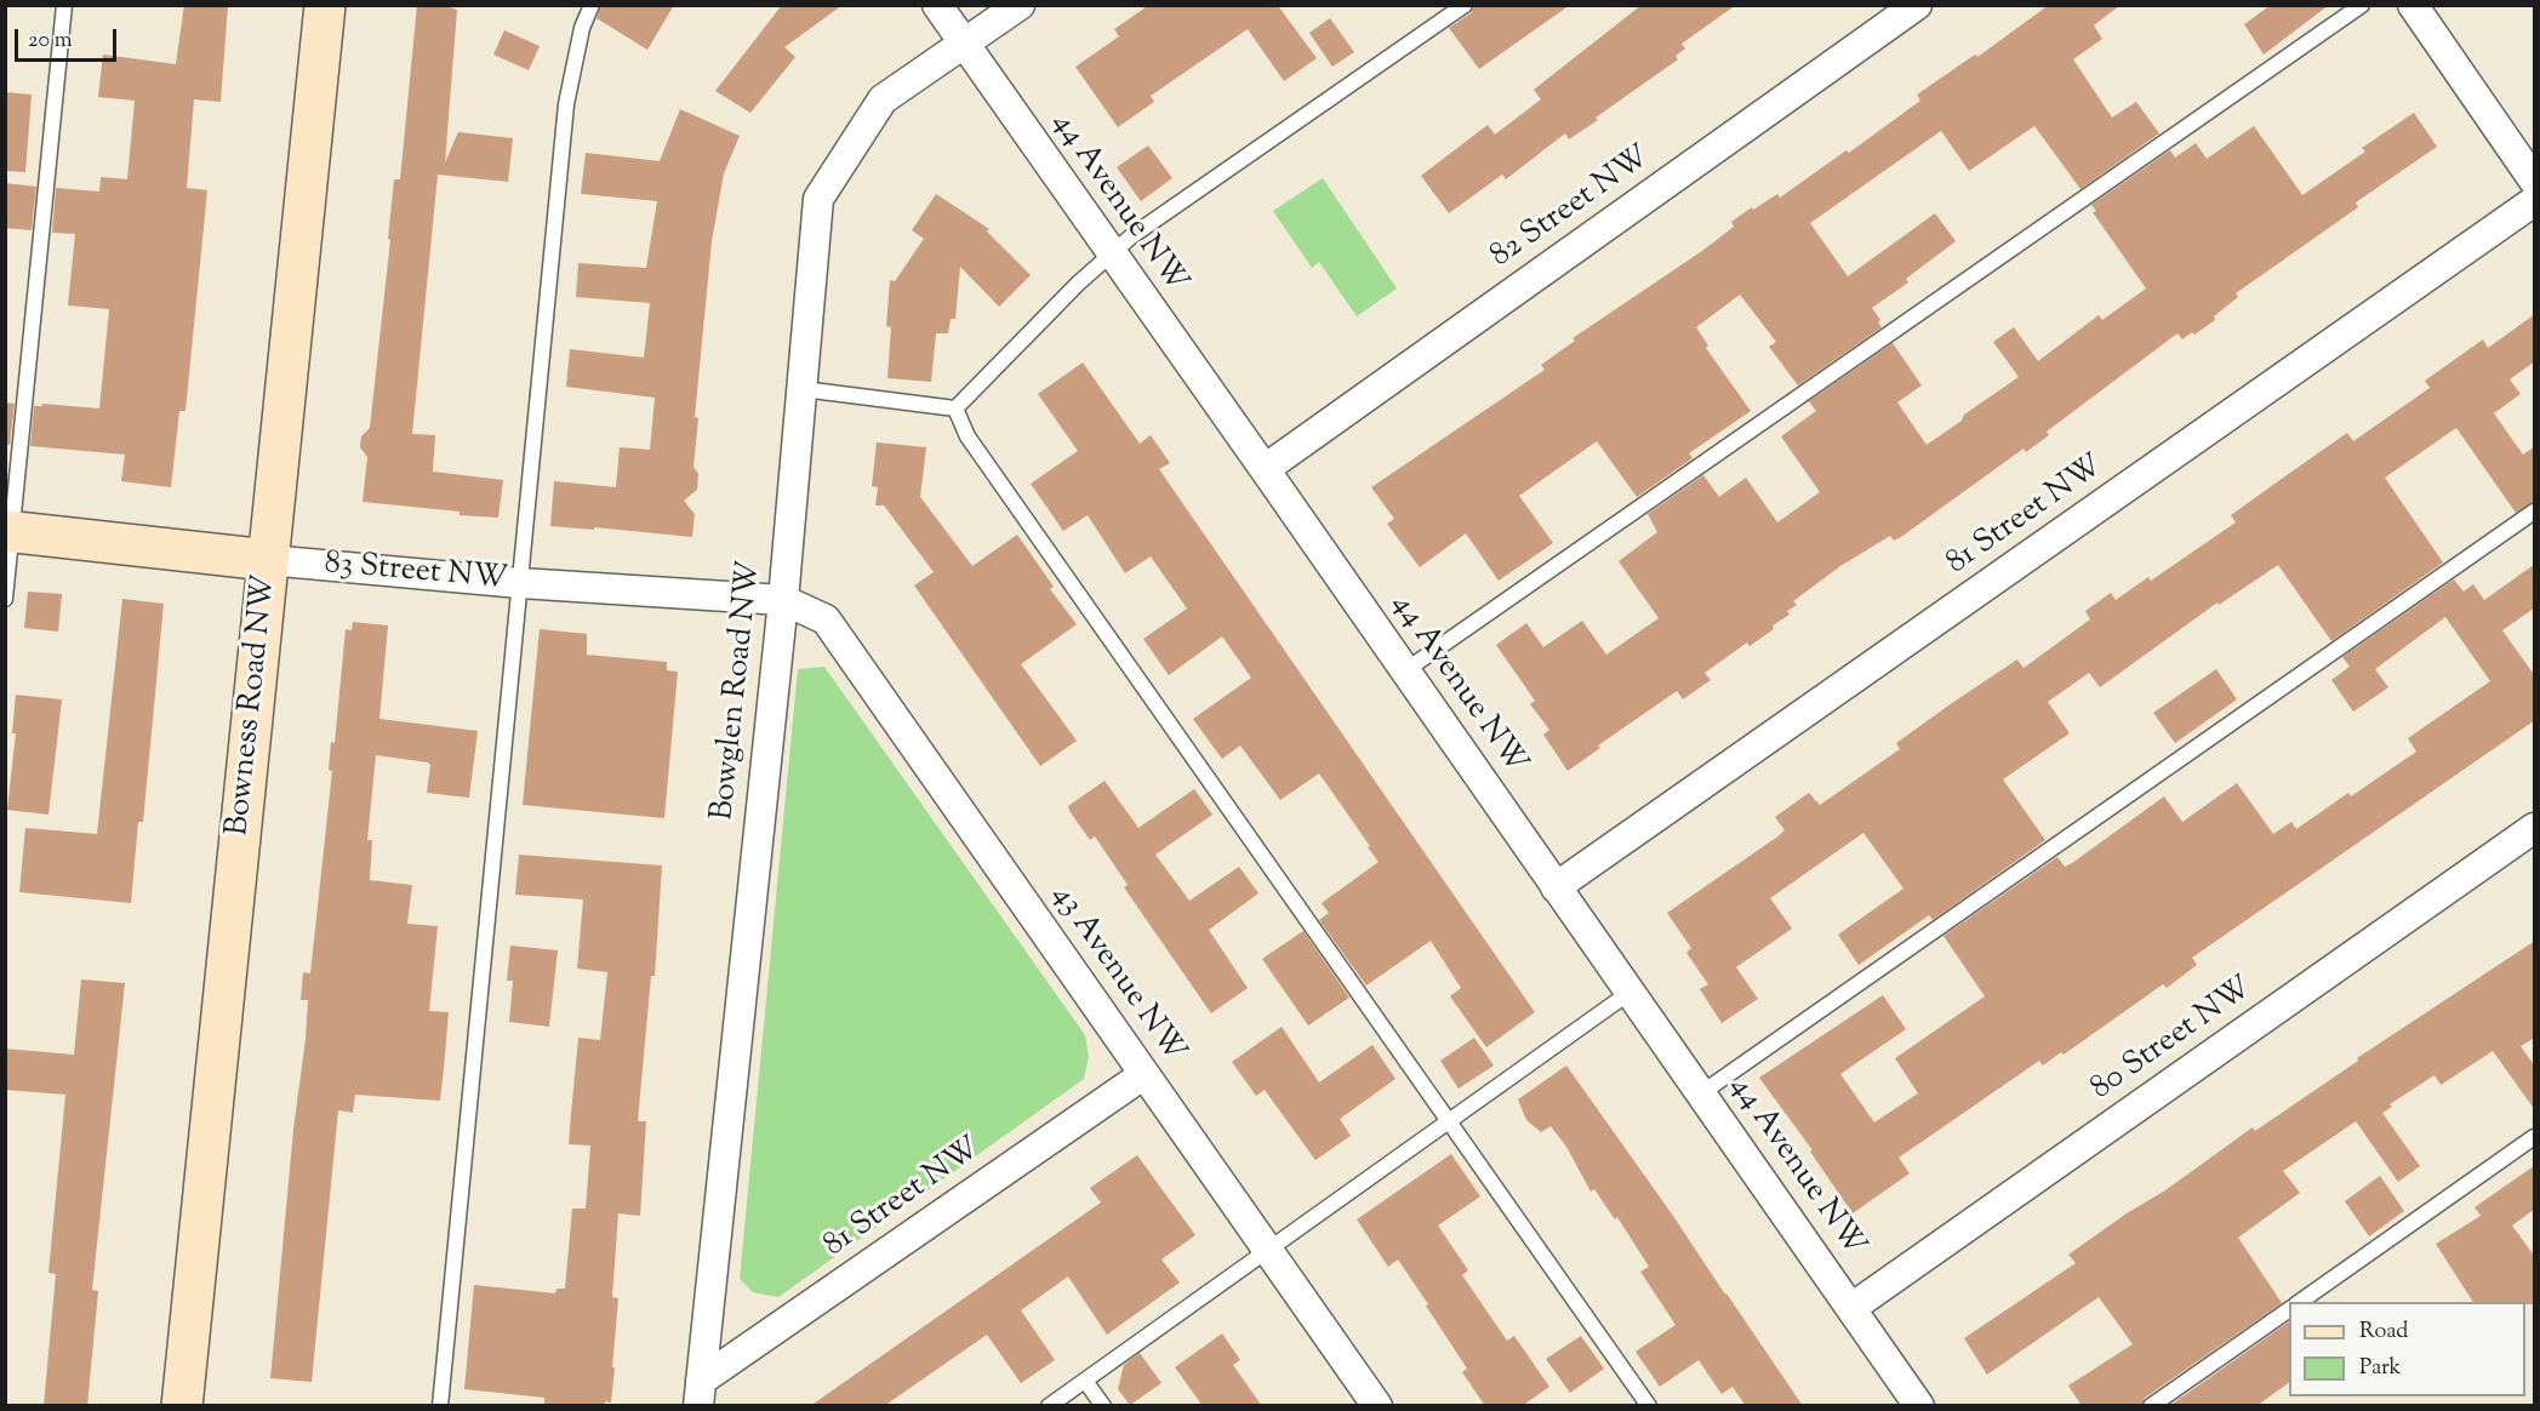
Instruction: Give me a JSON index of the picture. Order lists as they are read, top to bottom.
{
  "streets": {
    "street": [
      "44 Avenue NW",
      "82 Street NW",
      "81 Street NW",
      "83 Street NW",
      "Bowglen Road NW",
      "Bowness Road NW",
      "43 Avenue NW",
      "80 Street NW"
    ]
  },
  "crossings": [
    ["44 Avenue NW", "82 Street NW"],
    ["44 Avenue NW", "81 Street NW"],
    ["44 Avenue NW", "Bowglen Road NW"],
    ["44 Avenue NW", "80 Street NW"],
    ["81 Street NW", "Bowglen Road NW"],
    ["81 Street NW", "43 Avenue NW"],
    ["83 Street NW", "Bowglen Road NW"],
    ["83 Street NW", "Bowness Road NW"],
    ["83 Street NW", "43 Avenue NW"],
    ["Bowglen Road NW", "43 Avenue NW"]
  ],
  "legend": ["Road", "Park"],
  "scale_bar": "20 m"
}
